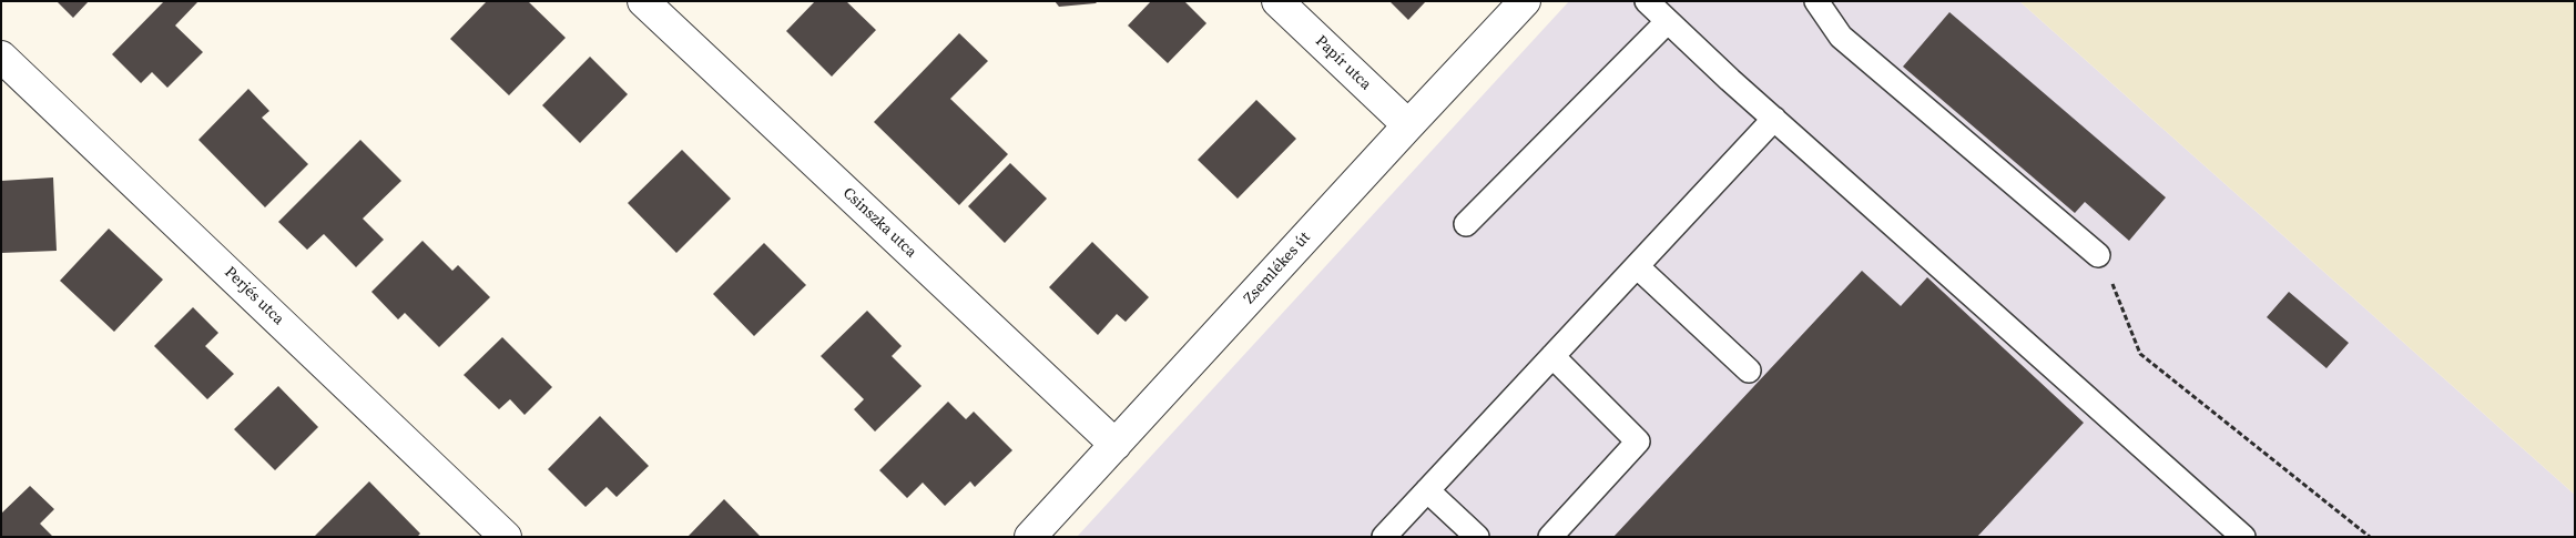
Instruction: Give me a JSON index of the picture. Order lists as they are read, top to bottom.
{
  "streets": {
    "street": [
      "Papír utca",
      "Csinszka utca",
      "Zsemlékes út",
      "Perjés utca"
    ]
  },
  "crossings": [
    ["Papír utca", "Zsemlékes út"],
    ["Csinszka utca", "Zsemlékes út"]
  ]
}
